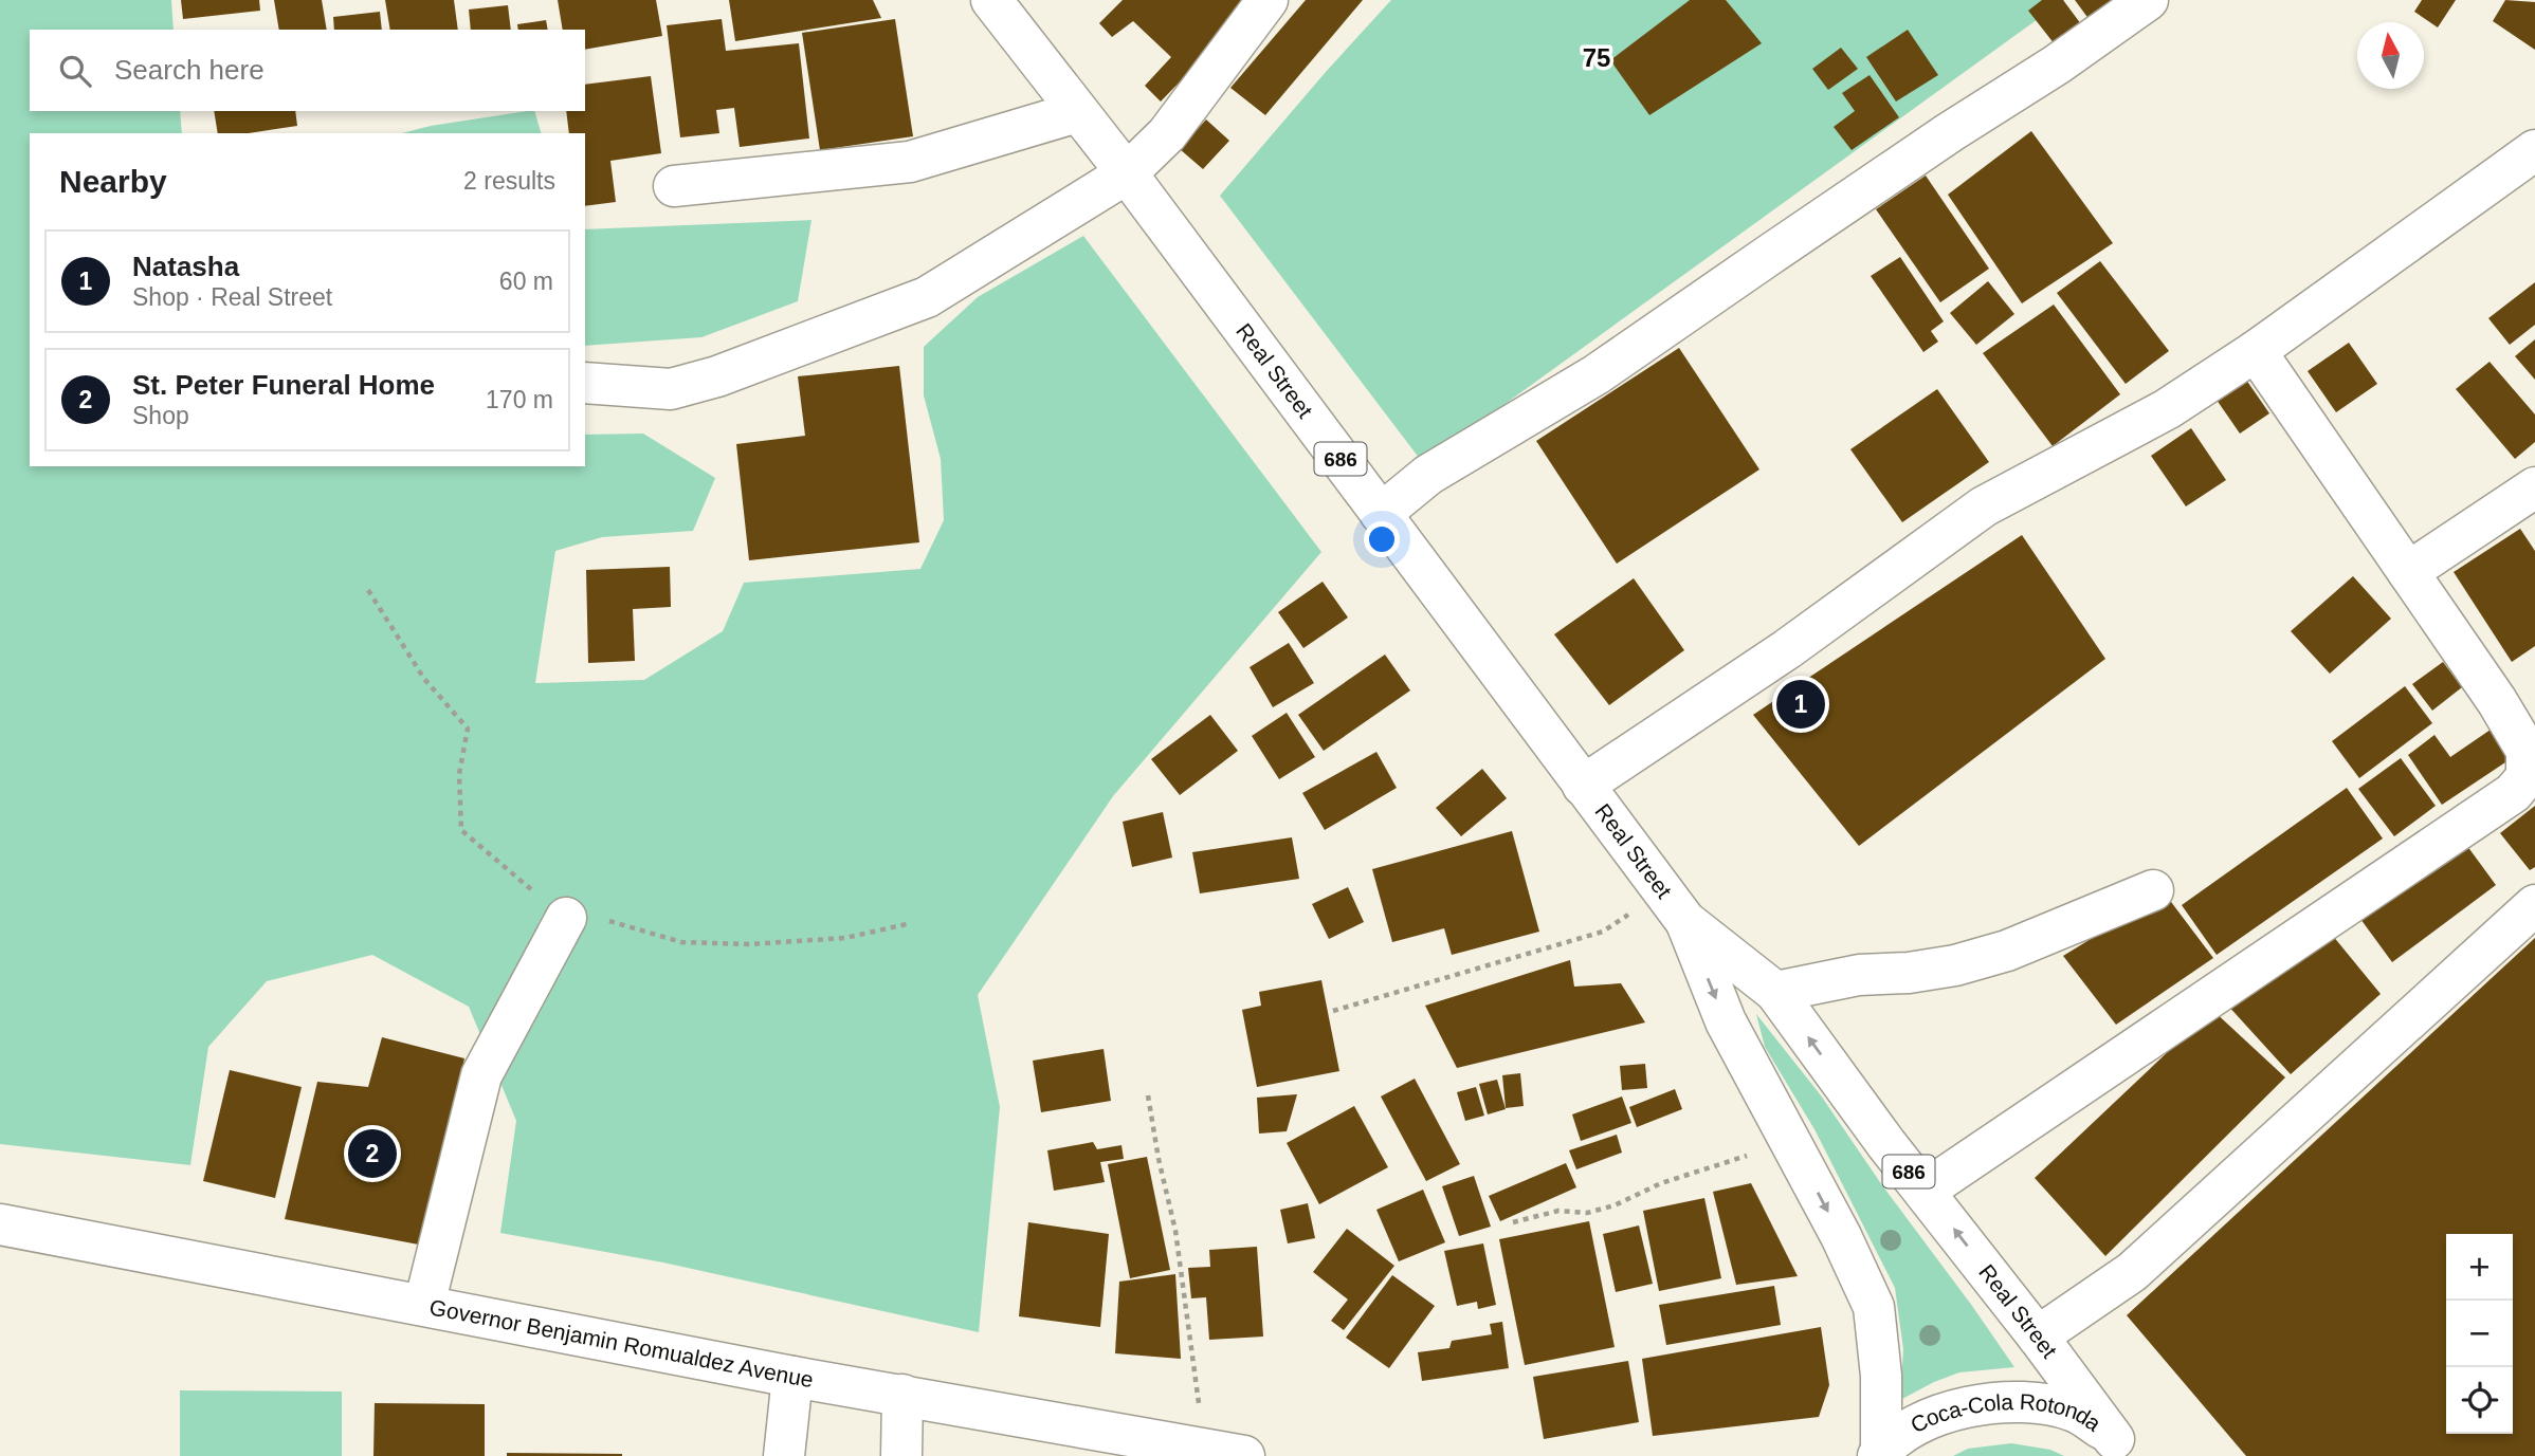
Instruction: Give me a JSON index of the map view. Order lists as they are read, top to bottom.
{
  "streets": {
    "street": [
      "Real Street",
      "686",
      "Governor Benjamin Romualdez Avenue",
      "Coca-Cola Rotonda"
    ]
  },
  "crossings": [
    ["Real Street", "Coca-Cola Rotonda"]
  ],
  "districts": ["75"],
  "north": "top",
  "page": {
    "search": "Search here",
    "heading": ["Nearby", "2 results"],
    "list": [
      {
        "mark": "1",
        "name": "Natasha",
        "note": "Shop · Real Street",
        "value": "60 m"
      },
      {
        "mark": "2",
        "name": "St. Peter Funeral Home",
        "note": "Shop",
        "value": "170 m"
      }
    ],
    "pins": ["1", "2"],
    "map_buttons": ["+", "−"]
  }
}
